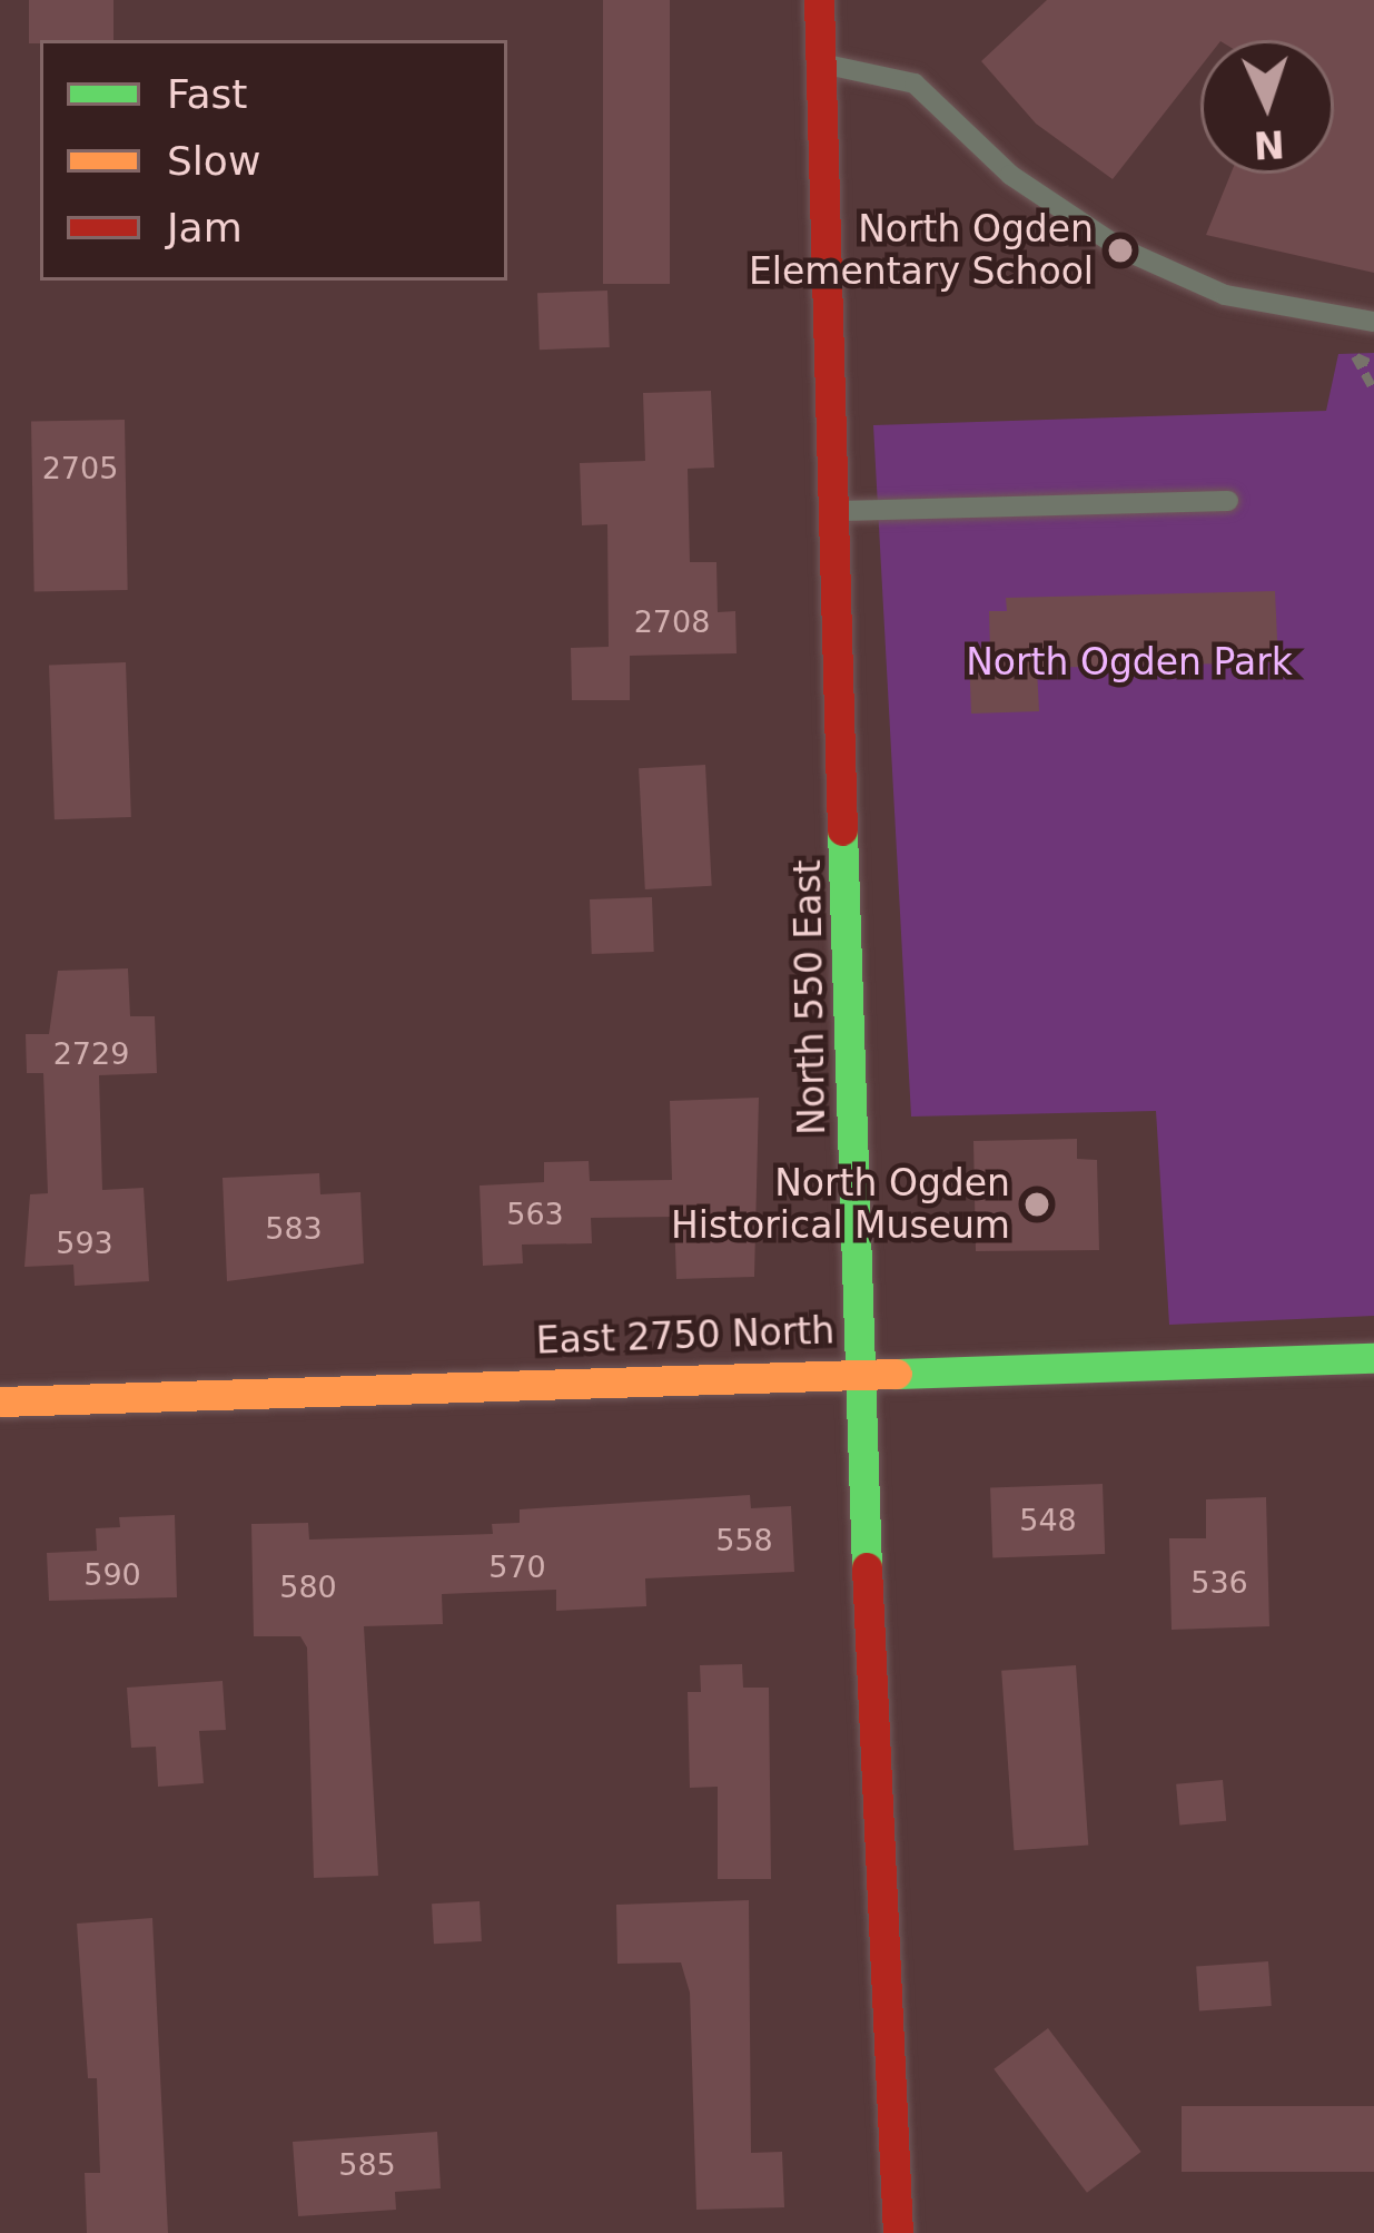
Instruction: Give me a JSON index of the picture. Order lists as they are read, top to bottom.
{
  "streets": {
    "street": ["North 550 East", "East 2750 North"]
  },
  "crossings": [
    ["North 550 East", "East 2750 North"]
  ],
  "parks": ["North Ogden Park"],
  "places": ["North Ogden Elementary School", "North Ogden Historical Museum"],
  "house_numbers": [
    "2705",
    "2708",
    "2729",
    "563",
    "583",
    "593",
    "548",
    "558",
    "570",
    "590",
    "536",
    "580",
    "585"
  ],
  "legend": ["Fast", "Slow", "Jam"],
  "north": "bottom"
}
